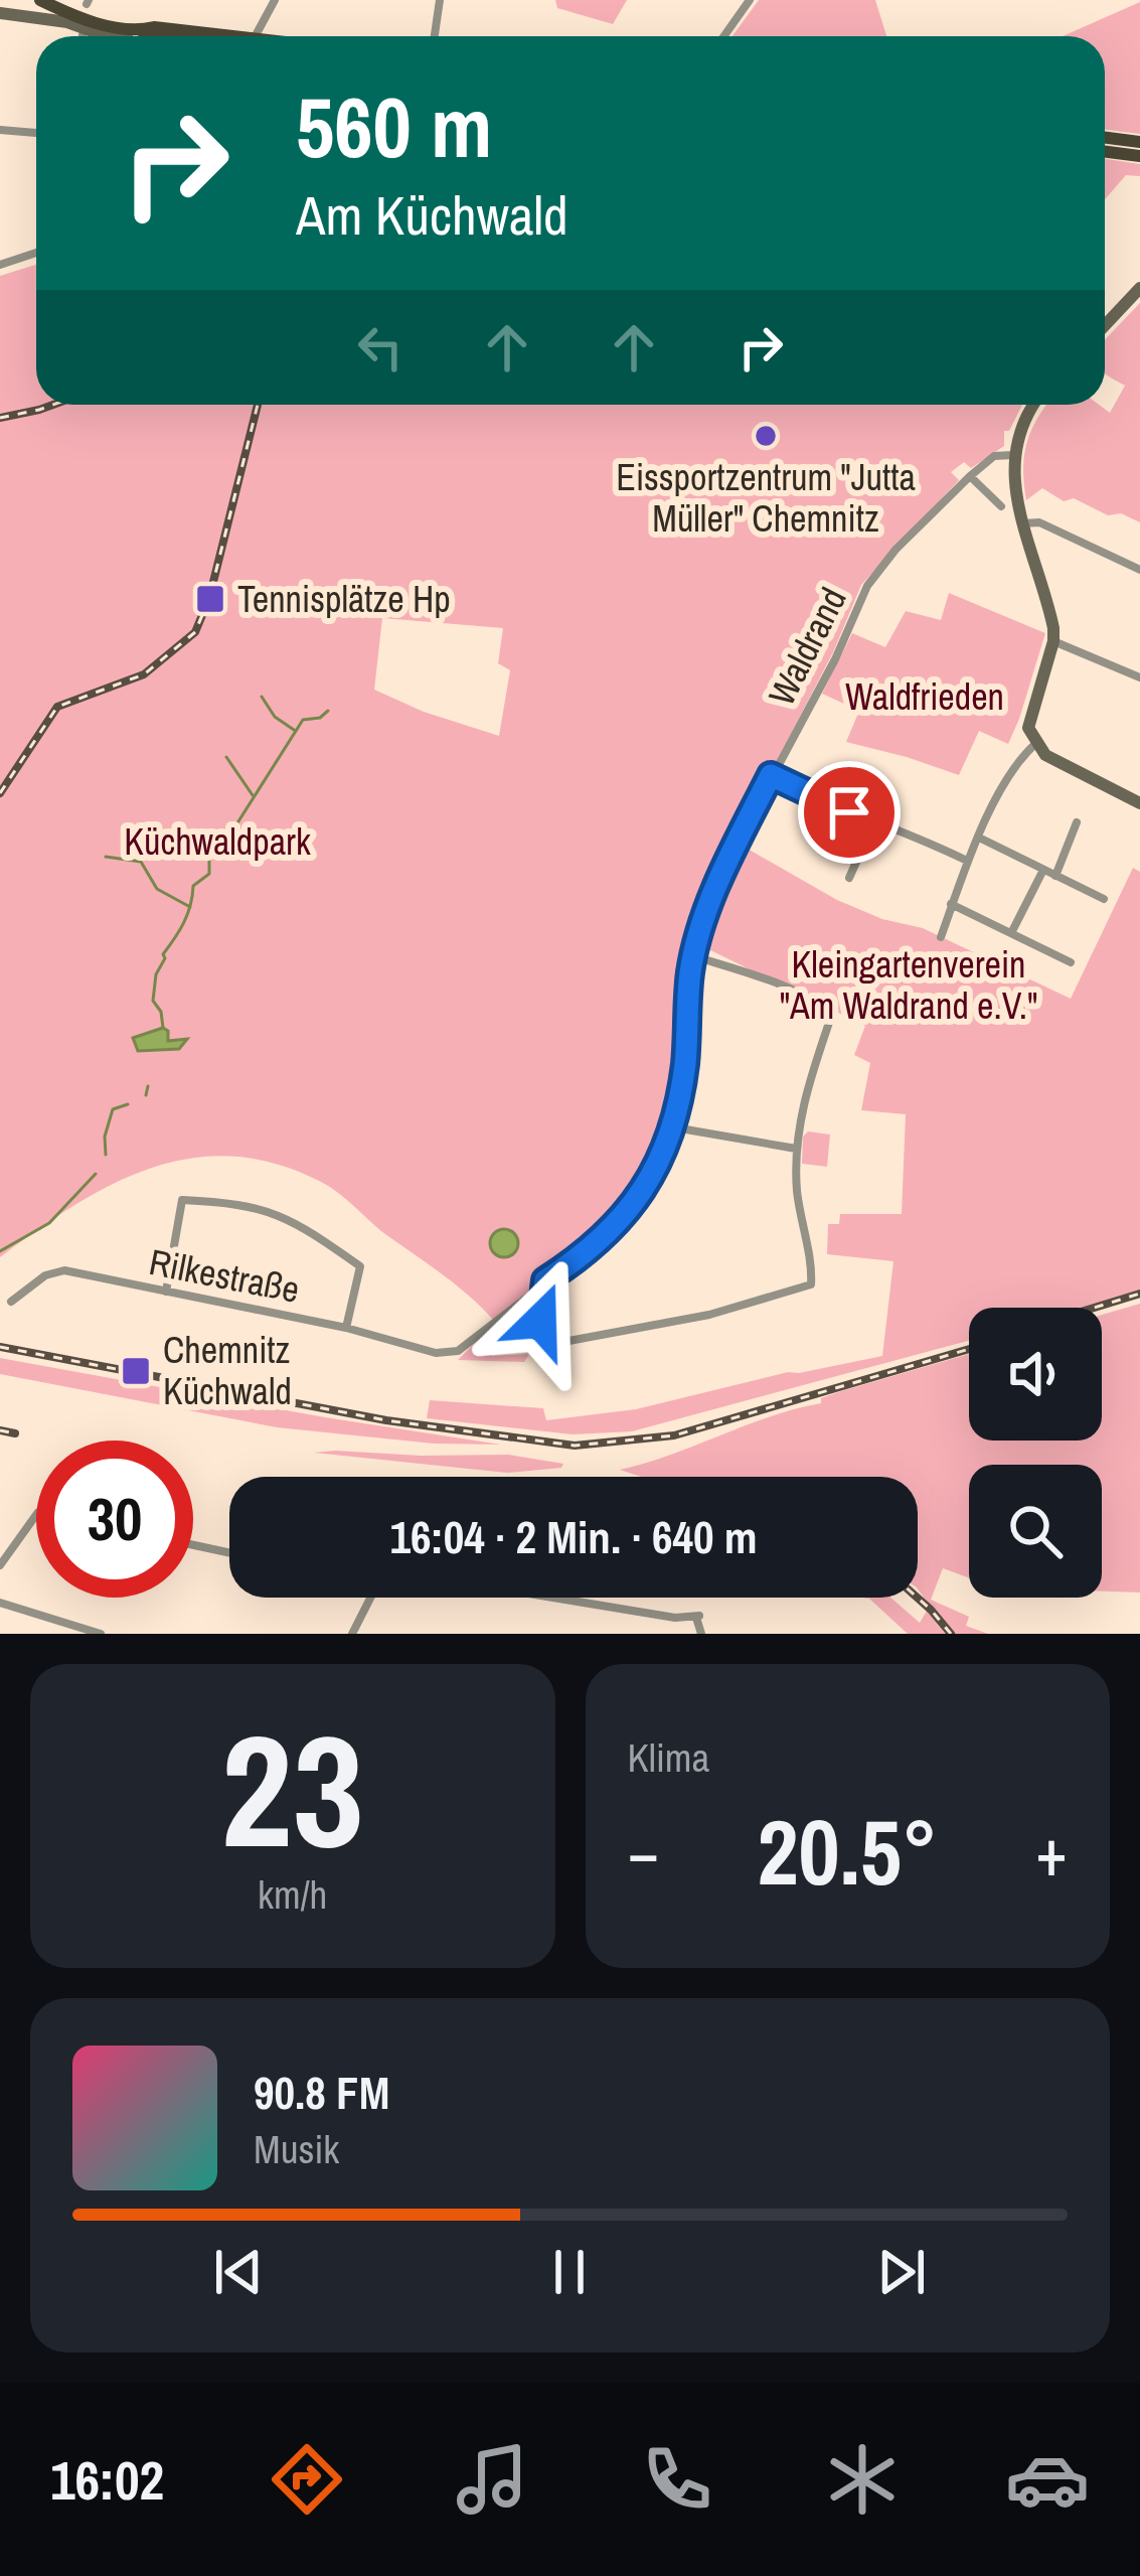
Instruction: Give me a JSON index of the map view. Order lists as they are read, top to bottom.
{
  "streets": {
    "street": ["Waldrand", "Rilkestraße"]
  },
  "crossings": [
    ["Waldrand", "Rilkestraße"]
  ],
  "parks": ["Waldfrieden", "Küchwaldpark", "Kleingartenverein \"Am Waldrand e.V.\""],
  "places": {
    "other": ["Eissportzentrum \"Jutta Müller\" Chemnitz"],
    "transit": ["Tennisplätze Hp", "Chemnitz Küchwald"]
  },
  "page": {
    "turn": ["560 m", "Am Küchwald"],
    "limit": "30",
    "trip": "16:04 · 2 Min. · 640 m",
    "tile": [
      ["23", "km/h"],
      "Klima"
    ],
    "heat": ["−", "20.5°", "+"],
    "song": ["90.8 FM", "Musik"],
    "tabs": "16:02"
  }
}
